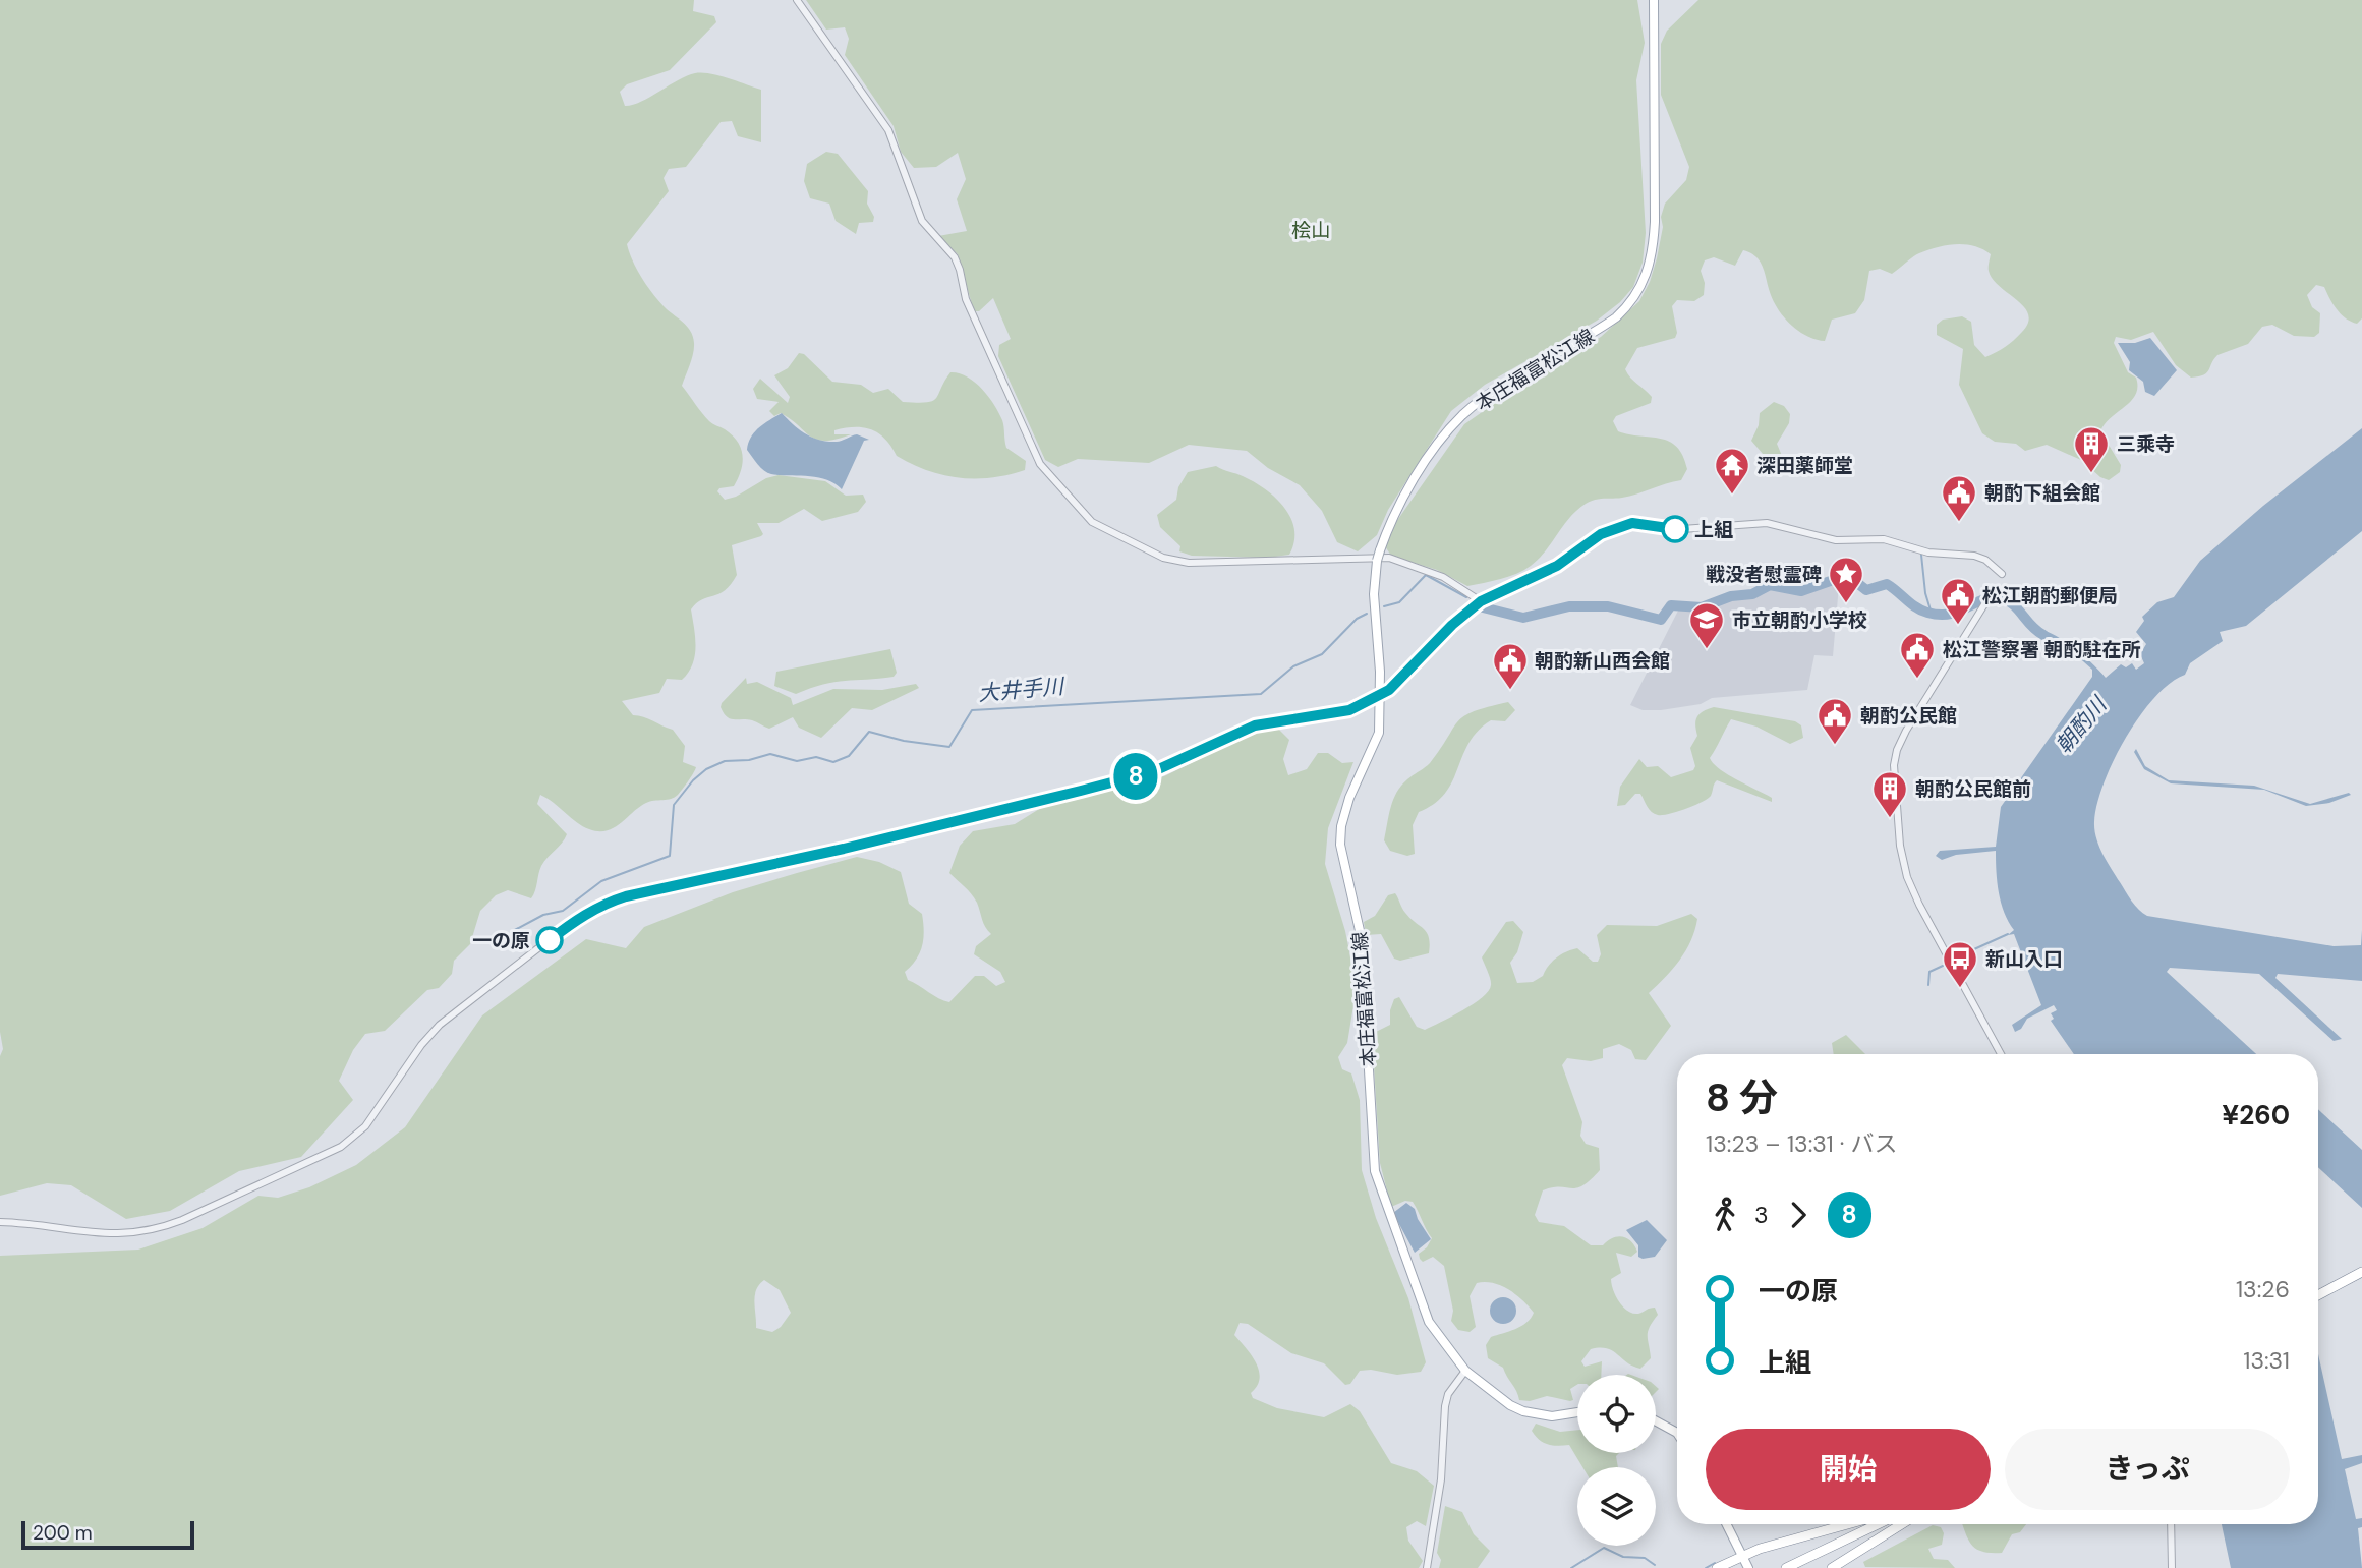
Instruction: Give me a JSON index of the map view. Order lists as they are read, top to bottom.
{
  "streets": {
    "main road": ["本庄福富松江線"]
  },
  "water": ["大井手川", "朝酌川"],
  "parks": ["桧山"],
  "places": {
    "building": ["三乘寺", "朝酌公民館前"],
    "temple": ["深田薬師堂"],
    "public building": [
      "朝酌下組会館",
      "松江朝酌郵便局",
      "松江警察署 朝酌駐在所",
      "朝酌新山西会館",
      "朝酌公民館"
    ],
    "other": ["上組", "一の原"],
    "place": ["戦没者慰霊碑"],
    "school or university": ["市立朝酌小学校"],
    "bus stop": ["新山入口"]
  },
  "lines": ["bus line 8"],
  "scale_bar": "200 m",
  "page": {
    "on_map": "8",
    "heading": ["8 分", "13:23 – 13:31 · バス", "¥260"],
    "legs": ["3", "8"],
    "list": [
      {
        "name": "一の原",
        "value": "13:26"
      },
      {
        "name": "上組",
        "value": "13:31"
      }
    ],
    "buttons": ["開始", "きっぷ"],
    "scale": "200 m"
  }
}
